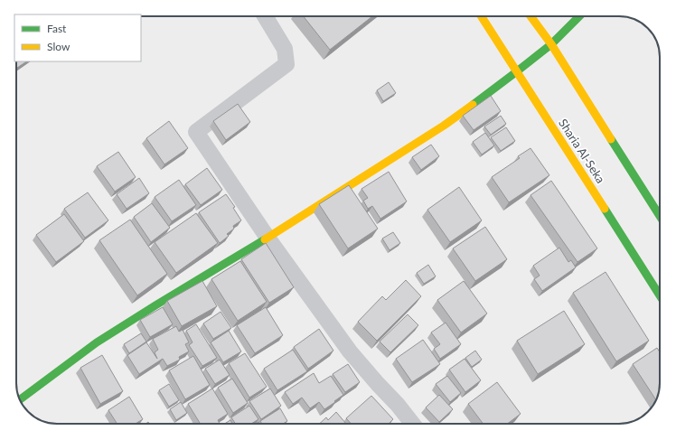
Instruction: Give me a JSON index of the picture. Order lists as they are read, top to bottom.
{
  "streets": {
    "street": ["Sharia Al-Seka"]
  },
  "legend": ["Fast", "Slow"]
}
